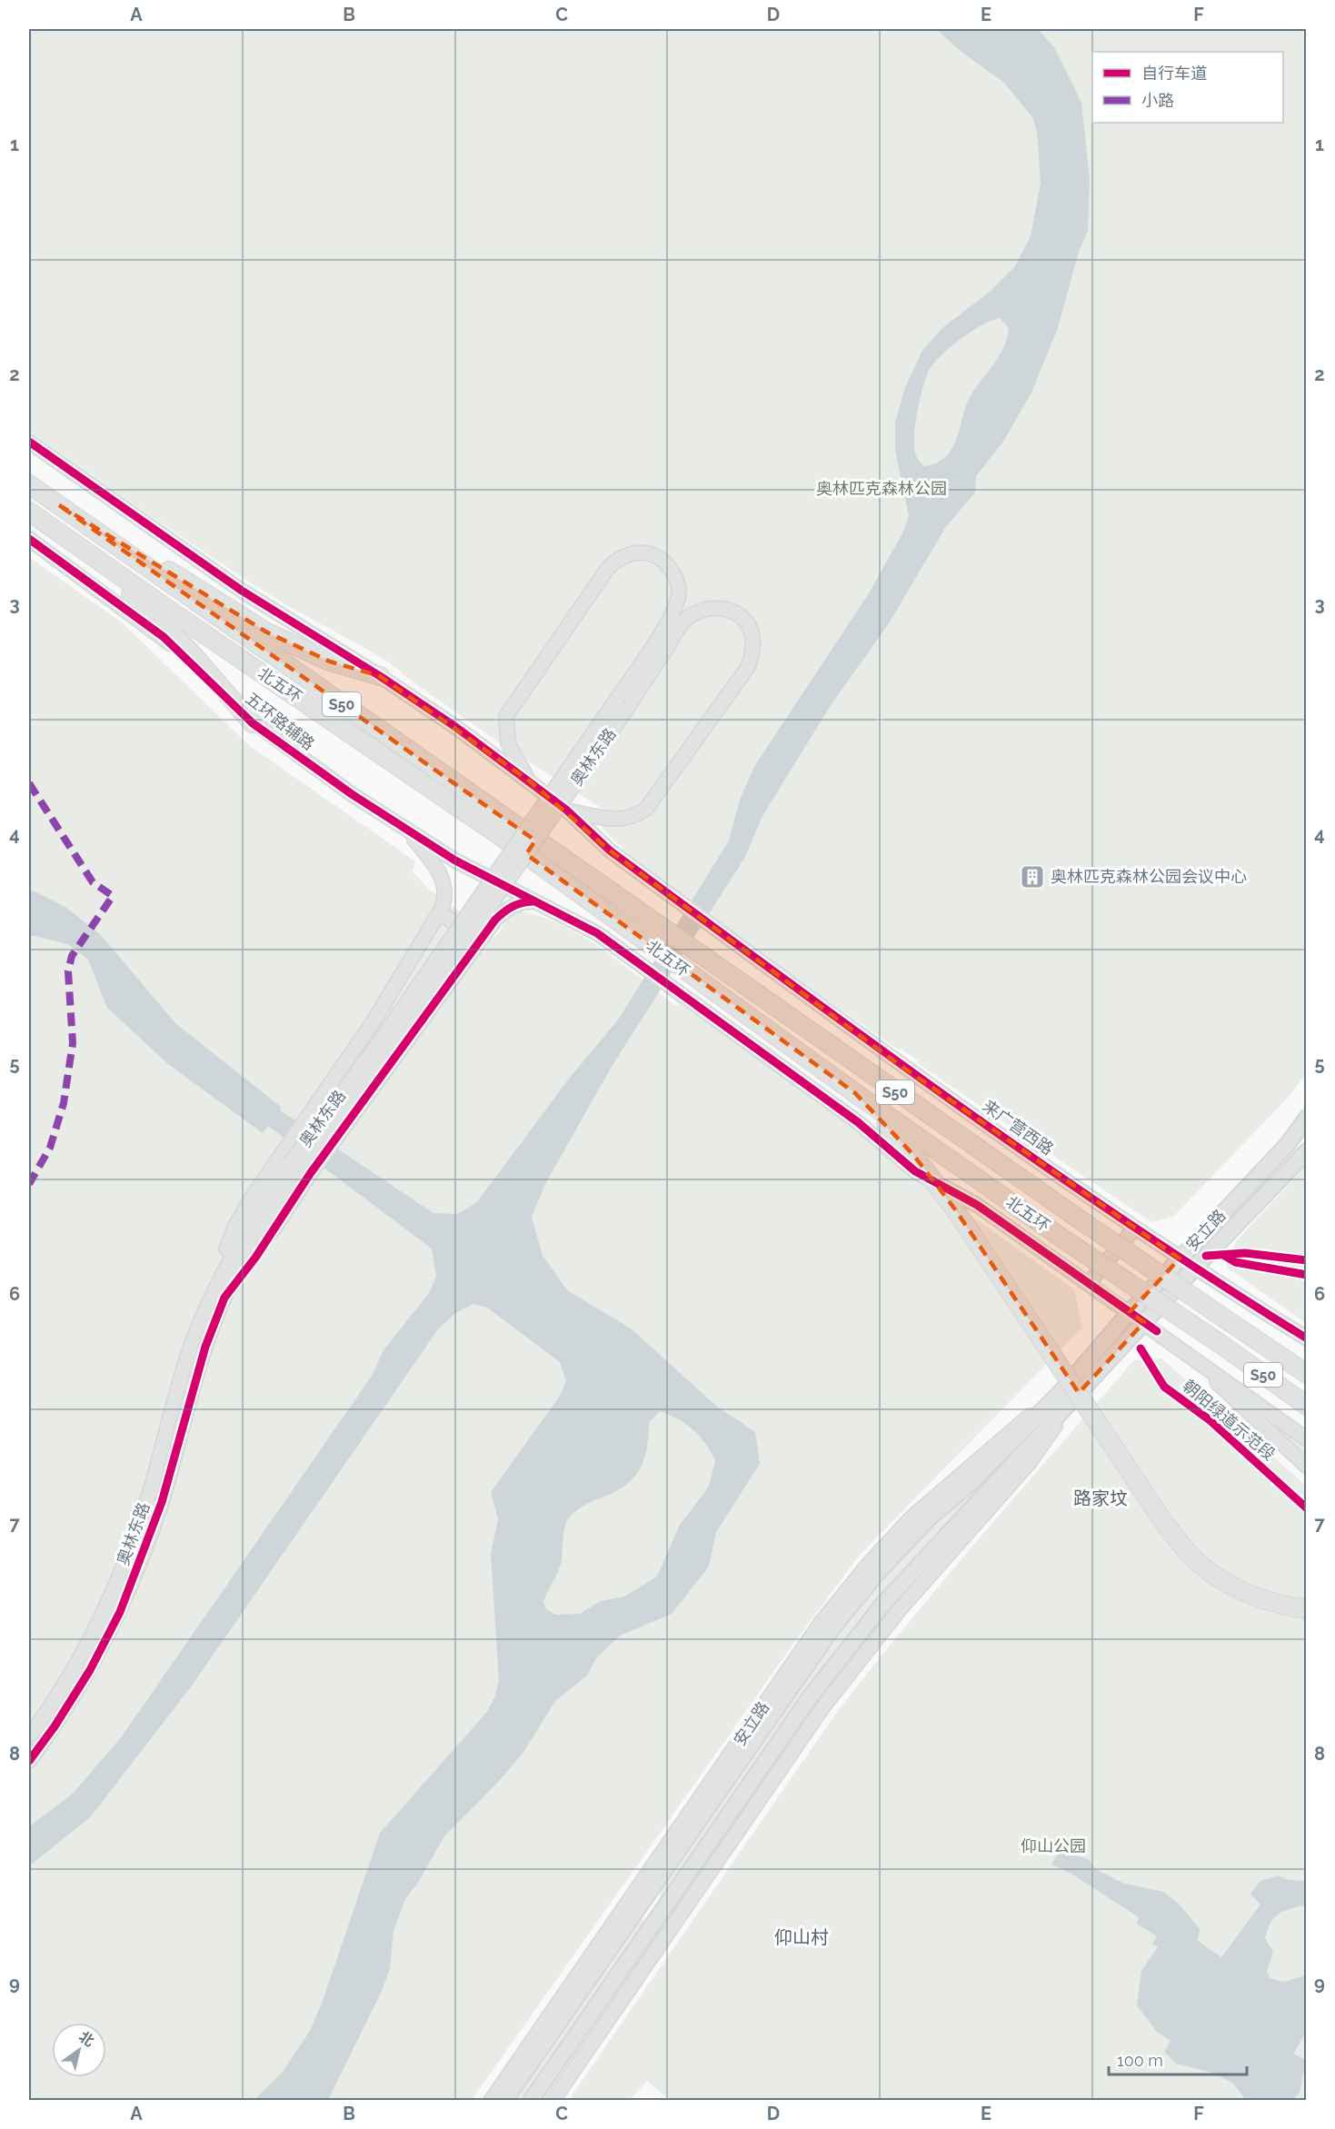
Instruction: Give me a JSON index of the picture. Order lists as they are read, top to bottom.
{
  "streets": {
    "highway": ["北五环", "S50"],
    "main road": ["安立路"],
    "street": ["五环路辅路", "奥林东路", "来广营西路"],
    "cycle path": ["朝阳绿道示范段"]
  },
  "crossings": [
    ["五环路辅路", "安立路"],
    ["奥林东路", "来广营西路"],
    ["来广营西路", "安立路"]
  ],
  "districts": ["路家坟", "仰山村"],
  "parks": ["奥林匹克森林公园", "仰山公园"],
  "places": {
    "building": ["奥林匹克森林公园会议中心"]
  },
  "legend": ["自行车道", "小路"],
  "scale_bar": "100 m",
  "north": "top right",
  "grid": {
    "columns": [
      "A",
      "B",
      "C",
      "D",
      "E",
      "F"
    ],
    "rows": [
      "1",
      "2",
      "3",
      "4",
      "5",
      "6",
      "7",
      "8",
      "9"
    ]
  }
}
